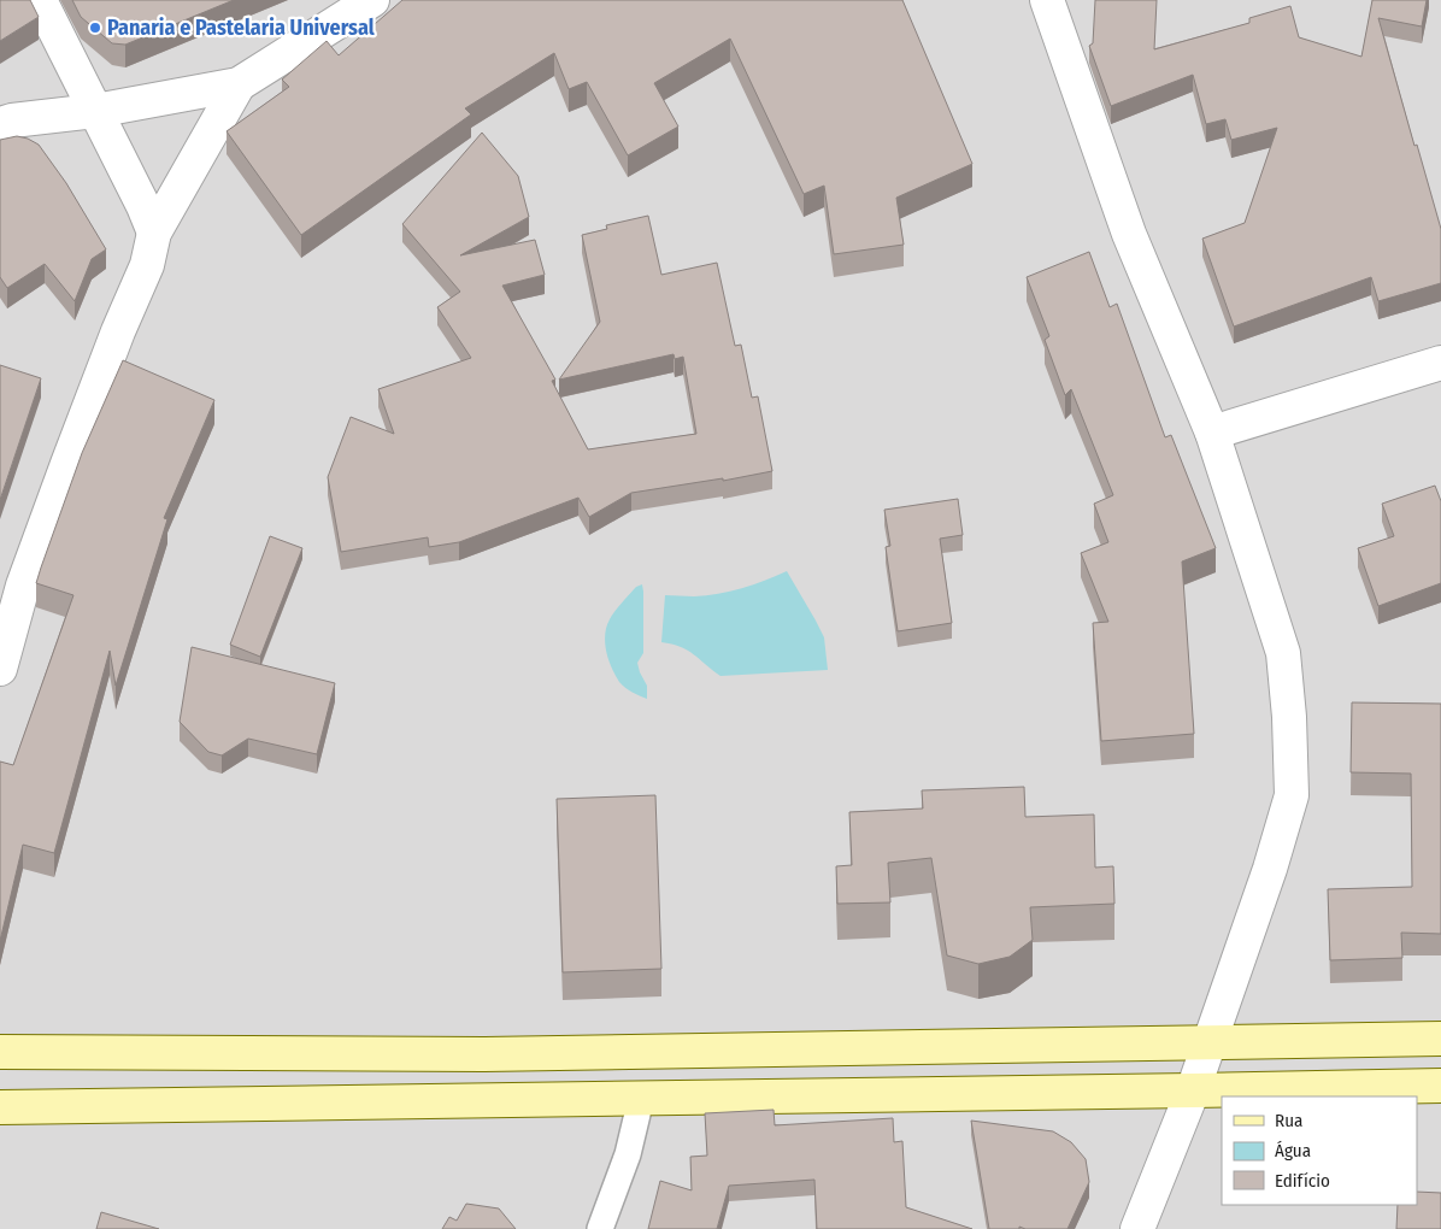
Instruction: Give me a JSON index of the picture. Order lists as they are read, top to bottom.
{
  "places": ["Panaria e Pastelaria Universal"],
  "legend": ["Rua", "Água", "Edifício"]
}
